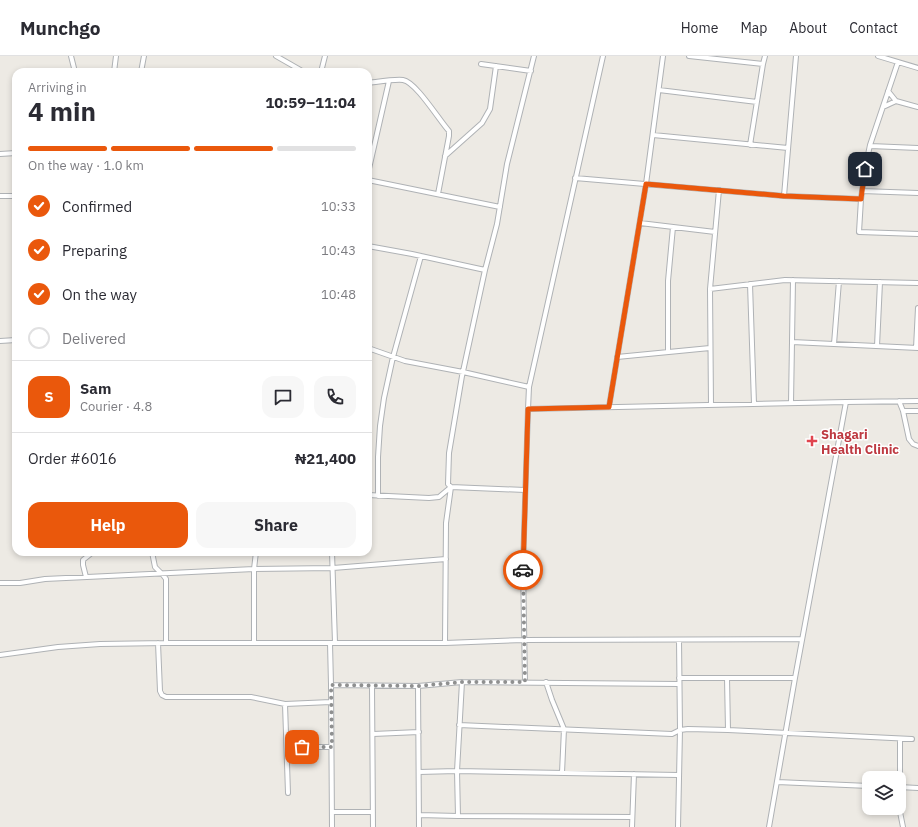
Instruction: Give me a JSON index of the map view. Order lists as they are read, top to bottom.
{
  "places": {
    "health": ["Shagari Health Clinic"]
  },
  "page": {
    "header": "Munchgo",
    "nav": [
      "Home",
      "Map",
      "About",
      "Contact"
    ],
    "heading": ["4 min", "Arriving in", "10:59–11:04"],
    "panel": [
      "Sam",
      "Courier · 4.8",
      "Order #6016",
      "₦21,400"
    ],
    "bar": "On the way · 1.0 km",
    "list": [
      ["Confirmed", "10:33"],
      ["Preparing", "10:43"],
      ["On the way", "10:48"],
      "Delivered"
    ],
    "round": "S",
    "buttons": ["Help", "Share"]
  }
}
